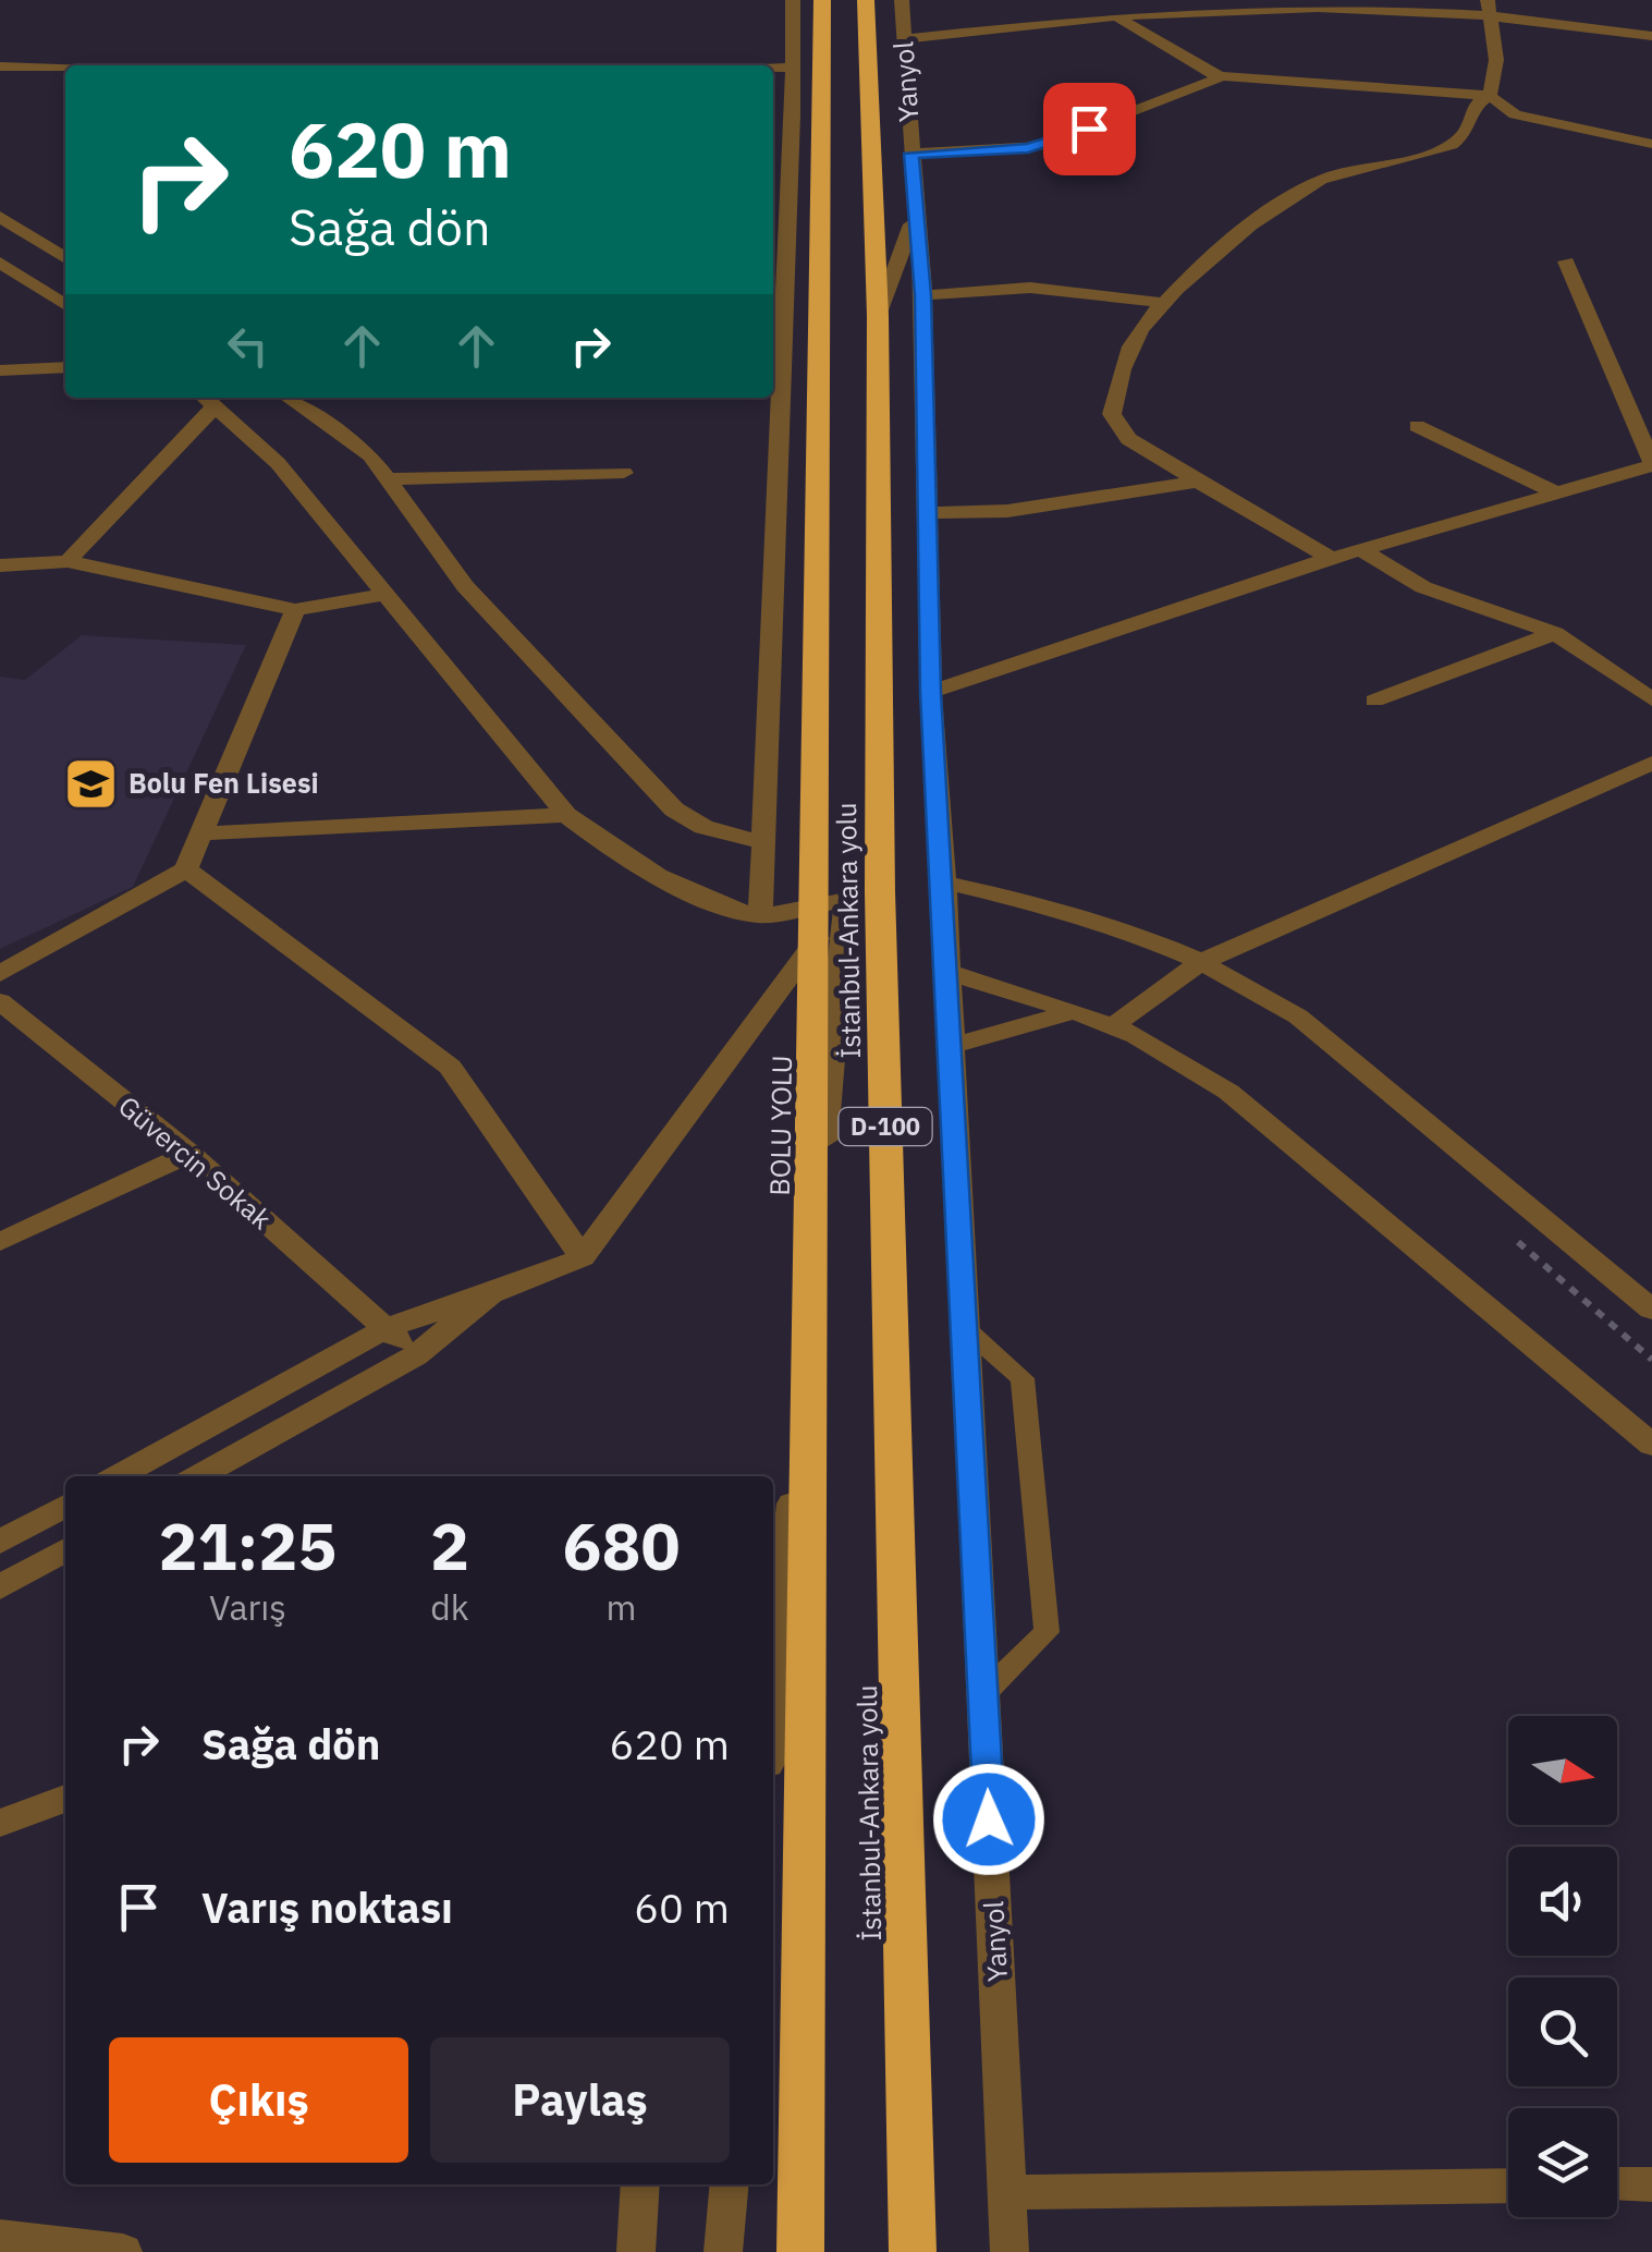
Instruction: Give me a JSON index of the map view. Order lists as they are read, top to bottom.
{
  "streets": {
    "highway": ["İstanbul-Ankara yolu", "BOLU YOLU", "D-100"],
    "street": ["Yanyol", "Güvercin Sokak"]
  },
  "places": {
    "school or university": ["Bolu Fen Lisesi"]
  },
  "north": "right",
  "page": {
    "turn": ["620 m", "Sağa dön"],
    "eta": [
      "21:25",
      "Varış",
      "2",
      "dk",
      "680",
      "m"
    ],
    "list": [
      {
        "name": "Sağa dön",
        "value": "620 m"
      },
      {
        "name": "Varış noktası",
        "value": "60 m"
      }
    ],
    "buttons": ["Çıkış", "Paylaş"]
  }
}
